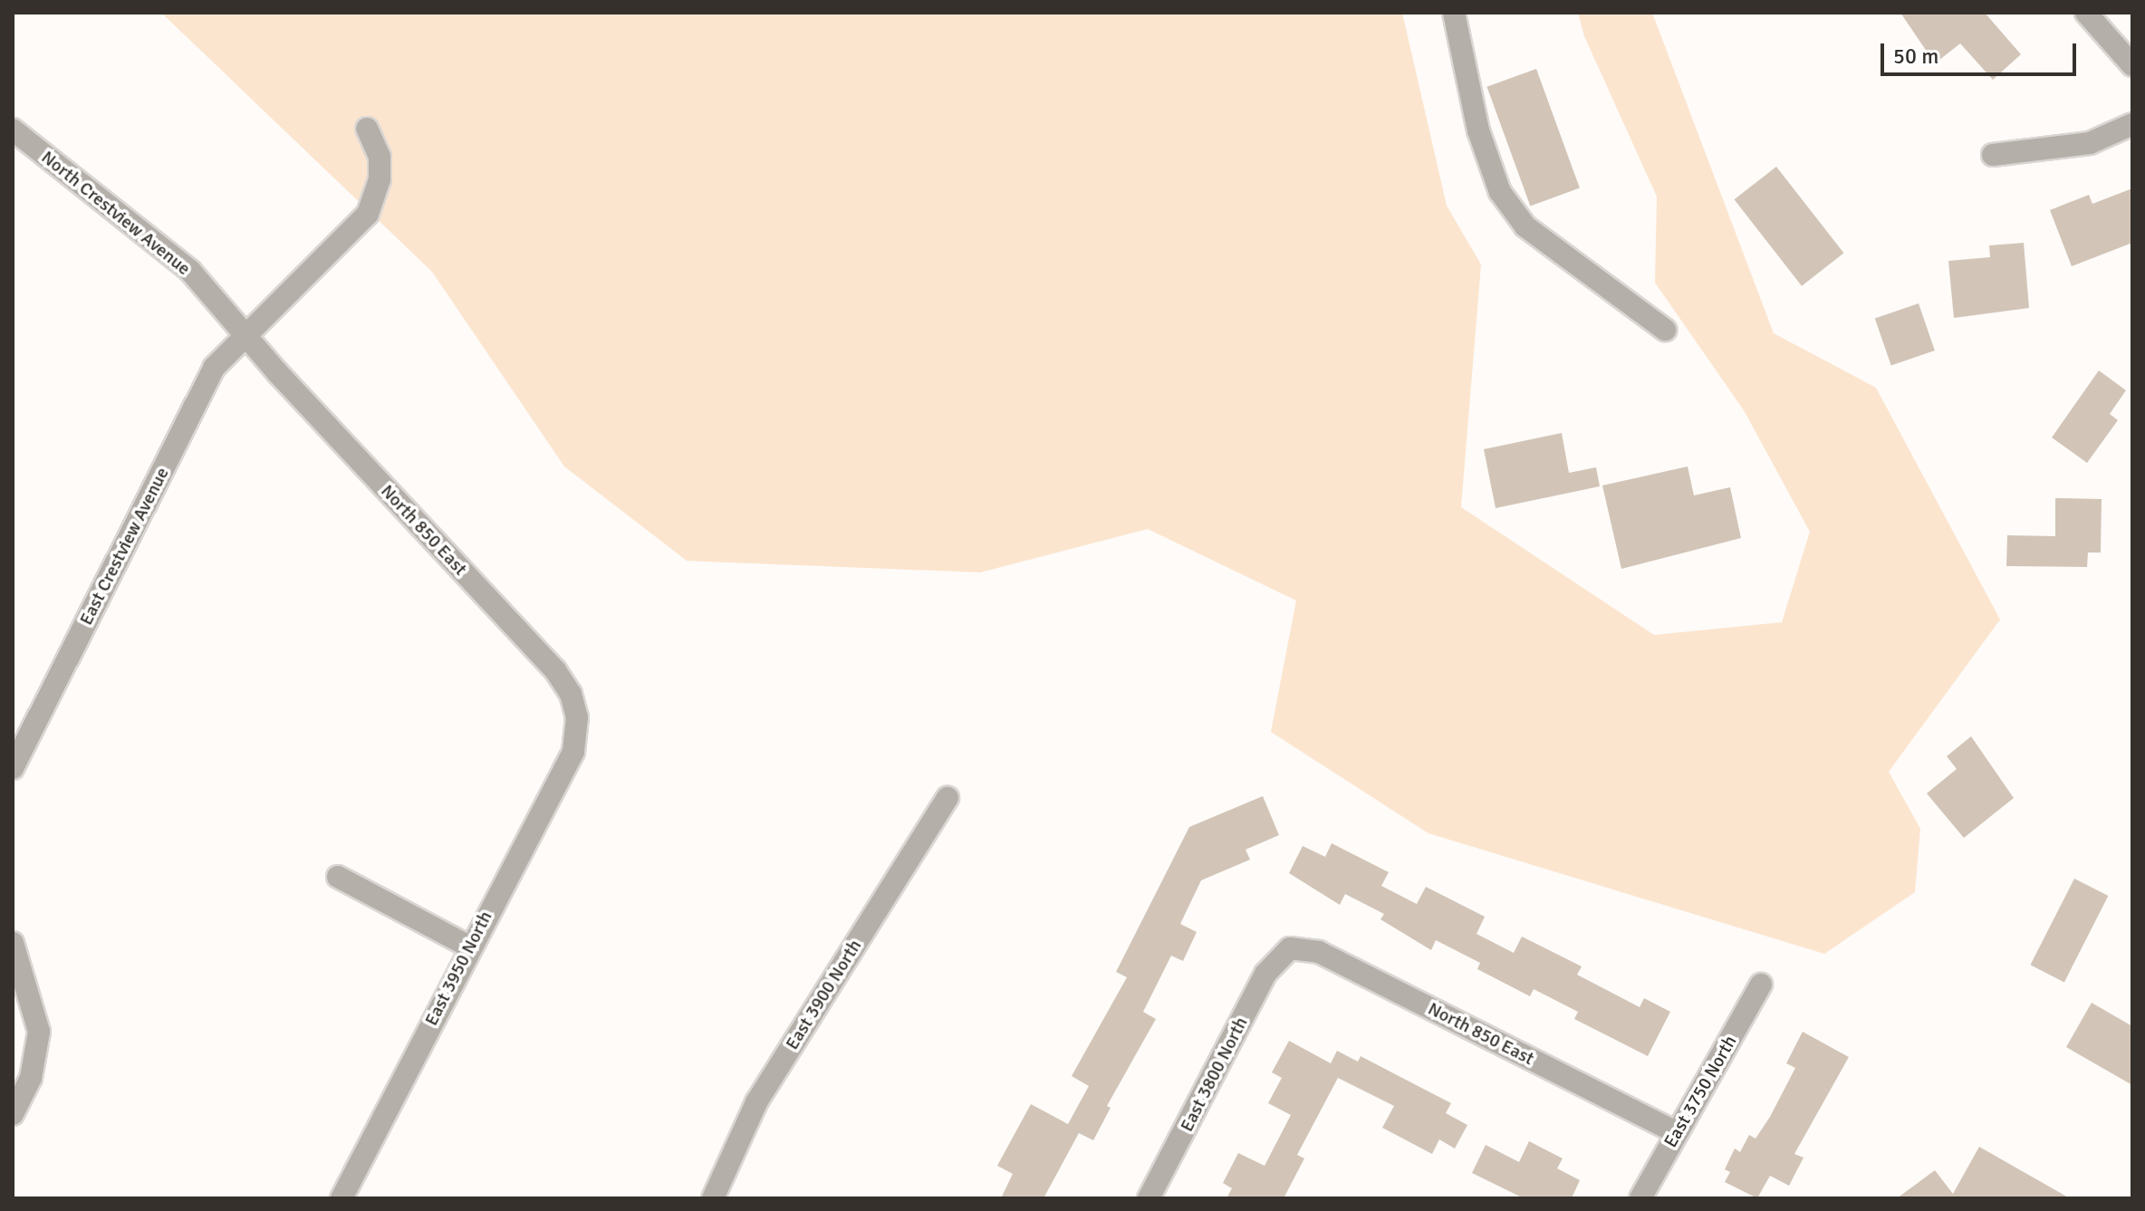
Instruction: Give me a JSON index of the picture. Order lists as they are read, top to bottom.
{
  "streets": {
    "street": [
      "North Crestview Avenue",
      "North 850 East",
      "East Crestview Avenue",
      "East 3950 North",
      "East 3900 North",
      "East 3800 North",
      "East 3750 North"
    ]
  },
  "crossings": [
    ["North Crestview Avenue", "North 850 East"],
    ["North Crestview Avenue", "East Crestview Avenue"],
    ["North 850 East", "East Crestview Avenue"],
    ["North 850 East", "East 3950 North"],
    ["North 850 East", "East 3800 North"],
    ["North 850 East", "East 3750 North"]
  ],
  "scale_bar": "50 m"
}
